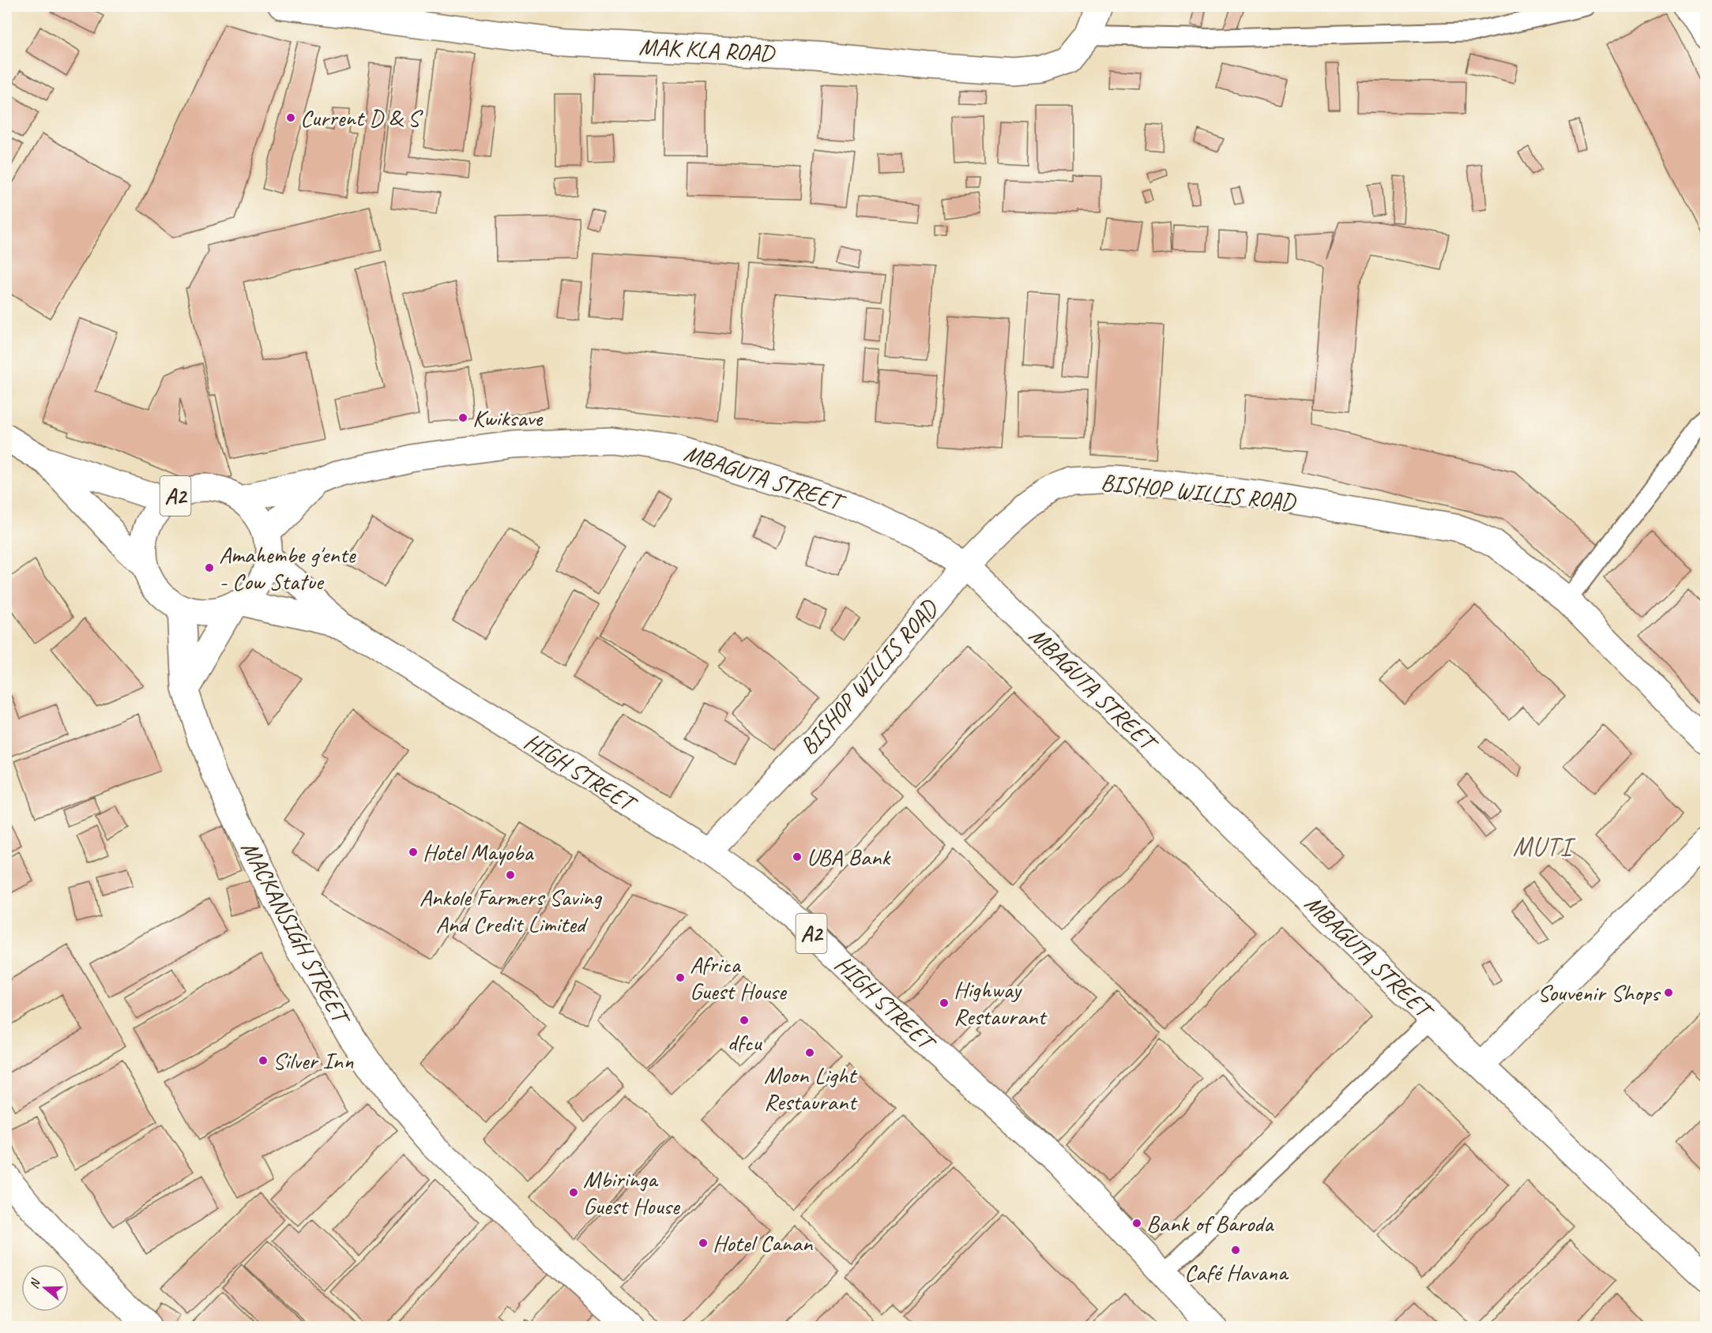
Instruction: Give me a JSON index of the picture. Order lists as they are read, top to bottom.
{
  "streets": {
    "street": [
      "MAK KLA ROAD",
      "MBAGUTA STREET",
      "BISHOP WILLIS ROAD",
      "A2",
      "HIGH STREET",
      "MACKANSIGH STREET"
    ]
  },
  "crossings": [
    ["MBAGUTA STREET", "BISHOP WILLIS ROAD"],
    ["MBAGUTA STREET", "A2"],
    ["MBAGUTA STREET", "HIGH STREET"],
    ["MBAGUTA STREET", "MACKANSIGH STREET"],
    ["BISHOP WILLIS ROAD", "HIGH STREET"],
    ["A2", "HIGH STREET"],
    ["A2", "MACKANSIGH STREET"],
    ["HIGH STREET", "MACKANSIGH STREET"]
  ],
  "districts": ["MUTI"],
  "places": [
    "Current D & S",
    "Kwiksave",
    "Amahembe g'ente - Cow Statue",
    "Hotel Mayoba",
    "UBA Bank",
    "Ankole Farmers Saving And Credit Limited",
    "Africa Guest House",
    "Souvenir Shops",
    "Highway Restaurant",
    "dfcu",
    "Moon Light Restaurant",
    "Silver Inn",
    "Mbiringa Guest House",
    "Bank of Baroda",
    "Hotel Canan",
    "Café Havana"
  ],
  "north": "left"
}
